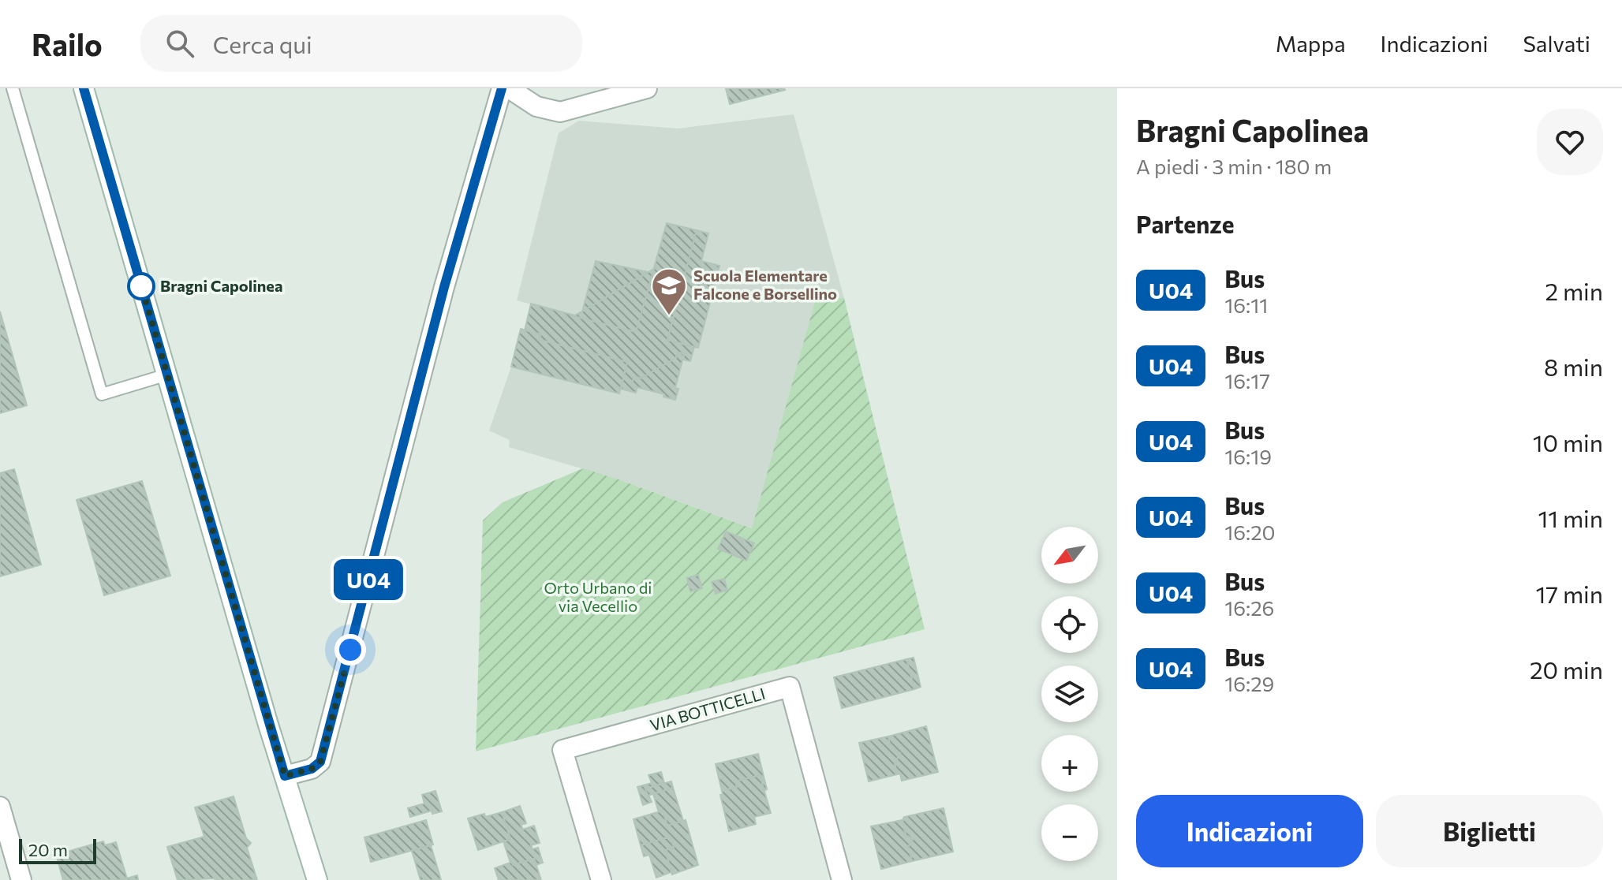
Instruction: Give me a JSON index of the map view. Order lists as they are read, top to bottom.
{
  "streets": {
    "street": ["VIA BOTTICELLI"]
  },
  "parks": ["Orto Urbano di via Vecellio"],
  "places": {
    "other": ["Bragni Capolinea"],
    "school or university": ["Scuola Elementare Falcone e Borsellino"]
  },
  "lines": ["bus line U04"],
  "scale_bar": "20 m",
  "north": "bottom left",
  "page": {
    "header": "Railo",
    "search": "Cerca qui",
    "nav": ["Mappa", "Indicazioni", "Salvati"],
    "on_map": "U04",
    "heading": [
      ["Bragni Capolinea", "A piedi · 3 min · 180 m"],
      "Partenze"
    ],
    "list": [
      {
        "mark": "U04",
        "name": "Bus",
        "note": "16:11",
        "value": "2 min"
      },
      {
        "mark": "U04",
        "name": "Bus",
        "note": "16:17",
        "value": "8 min"
      },
      {
        "mark": "U04",
        "name": "Bus",
        "note": "16:19",
        "value": "10 min"
      },
      {
        "mark": "U04",
        "name": "Bus",
        "note": "16:20",
        "value": "11 min"
      },
      {
        "mark": "U04",
        "name": "Bus",
        "note": "16:26",
        "value": "17 min"
      },
      {
        "mark": "U04",
        "name": "Bus",
        "note": "16:29",
        "value": "20 min"
      }
    ],
    "map_buttons": ["+", "−"],
    "buttons": ["Indicazioni", "Biglietti"],
    "scale": "20 m"
  }
}
